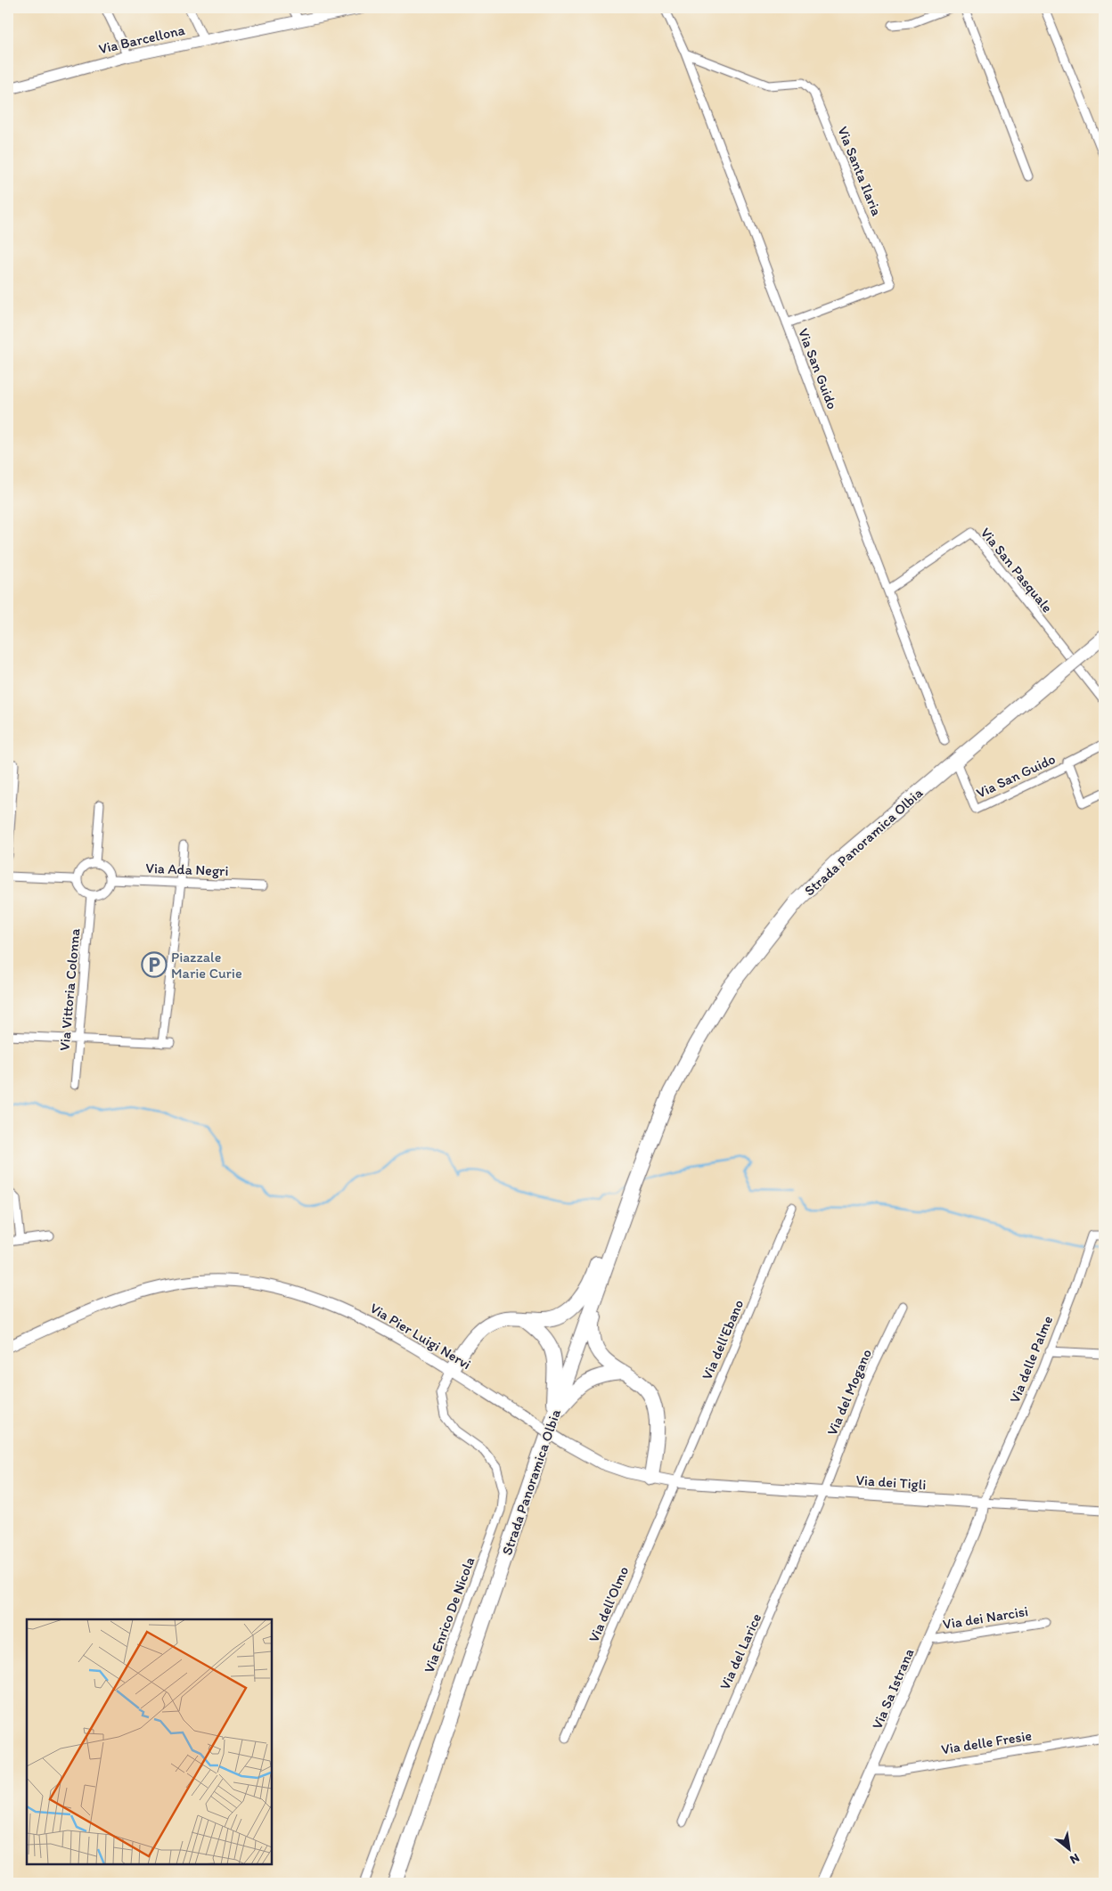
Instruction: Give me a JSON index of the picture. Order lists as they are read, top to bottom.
{
  "streets": {
    "highway": ["Strada Panoramica Olbia"],
    "street": [
      "Via Barcellona",
      "Via Santa Ilaria",
      "Via San Guido",
      "Via San Pasquale",
      "Via Ada Negri",
      "Via Vittoria Colonna",
      "Via Pier Luigi Nervi",
      "Via dell'Ebano",
      "Via delle Palme",
      "Via del Mogano",
      "Via dei Tigli",
      "Via dell'Olmo",
      "Via Enrico De Nicola",
      "Via dei Narcisi",
      "Via del Larice",
      "Via Sa Istrana",
      "Via delle Fresie"
    ]
  },
  "crossings": [
    ["Via Santa Ilaria", "Via San Guido"],
    ["Via San Guido", "Via San Pasquale"],
    ["Via San Guido", "Strada Panoramica Olbia"],
    ["Via Ada Negri", "Via Vittoria Colonna"],
    ["Via Pier Luigi Nervi", "Via dell'Ebano"],
    ["Via Pier Luigi Nervi", "Via dei Tigli"],
    ["Via Pier Luigi Nervi", "Via dell'Olmo"],
    ["Via Pier Luigi Nervi", "Via Enrico De Nicola"],
    ["Via dell'Ebano", "Via dei Tigli"],
    ["Via dell'Ebano", "Via dell'Olmo"],
    ["Via delle Palme", "Via dei Tigli"],
    ["Via delle Palme", "Via Sa Istrana"],
    ["Via del Mogano", "Via dei Tigli"],
    ["Via del Mogano", "Via del Larice"],
    ["Via dei Tigli", "Via dell'Olmo"],
    ["Via dei Tigli", "Via del Larice"],
    ["Via dei Tigli", "Via Sa Istrana"],
    ["Via dei Narcisi", "Via Sa Istrana"],
    ["Via Sa Istrana", "Via delle Fresie"]
  ],
  "places": {
    "parking": ["Piazzale Marie Curie"]
  },
  "north": "bottom right"
}
